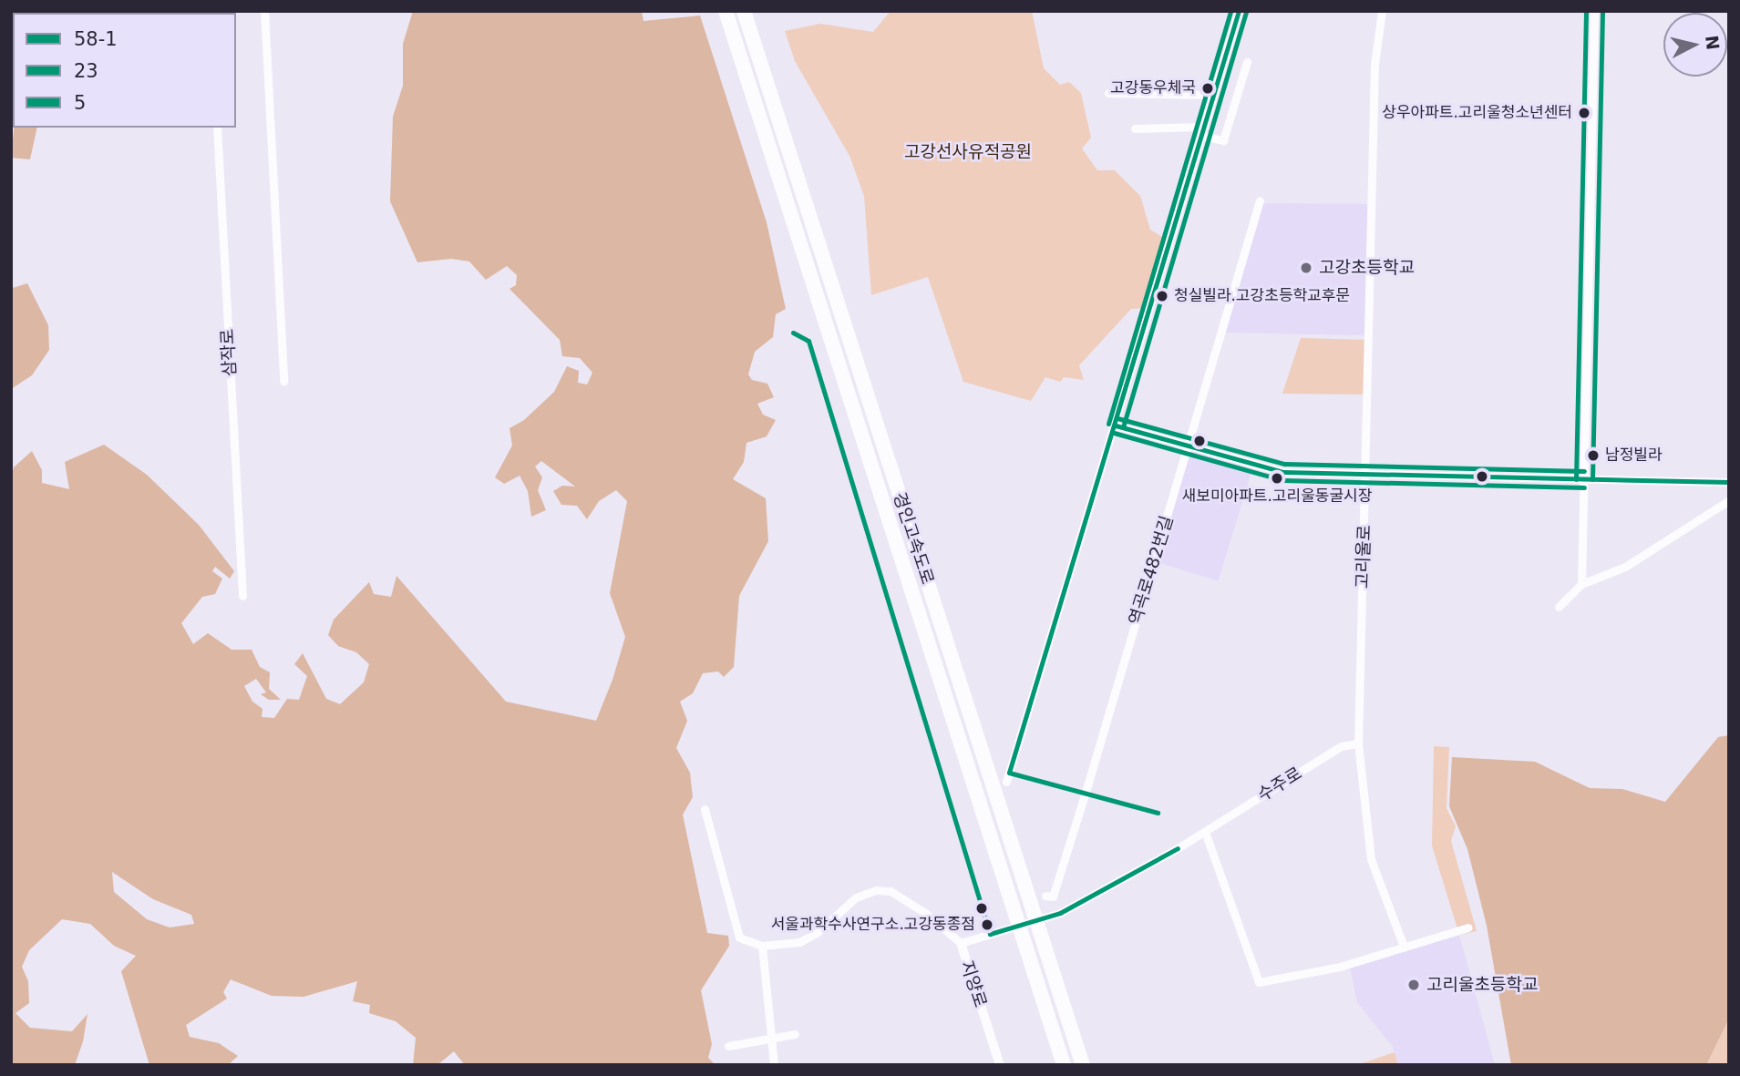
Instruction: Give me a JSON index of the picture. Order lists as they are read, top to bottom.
{
  "streets": {
    "highway": ["경인고속도로"],
    "street": [
      "삼작로",
      "고리울로",
      "역곡로482번길",
      "수주로",
      "지양로"
    ]
  },
  "crossings": [
    ["고리울로", "수주로"],
    ["수주로", "지양로"]
  ],
  "parks": ["고강선사유적공원"],
  "places": [
    "고강동우체국",
    "상우아파트.고리울청소년센터",
    "고강초등학교",
    "청실빌라.고강초등학교후문",
    "남정빌라",
    "새보미아파트.고리울동굴시장",
    "서울과학수사연구소.고강동종점",
    "고리울초등학교"
  ],
  "lines": ["transit line 58-1", "transit line 23", "transit line 5"],
  "legend": ["58-1", "23", "5"],
  "north": "right"
}
